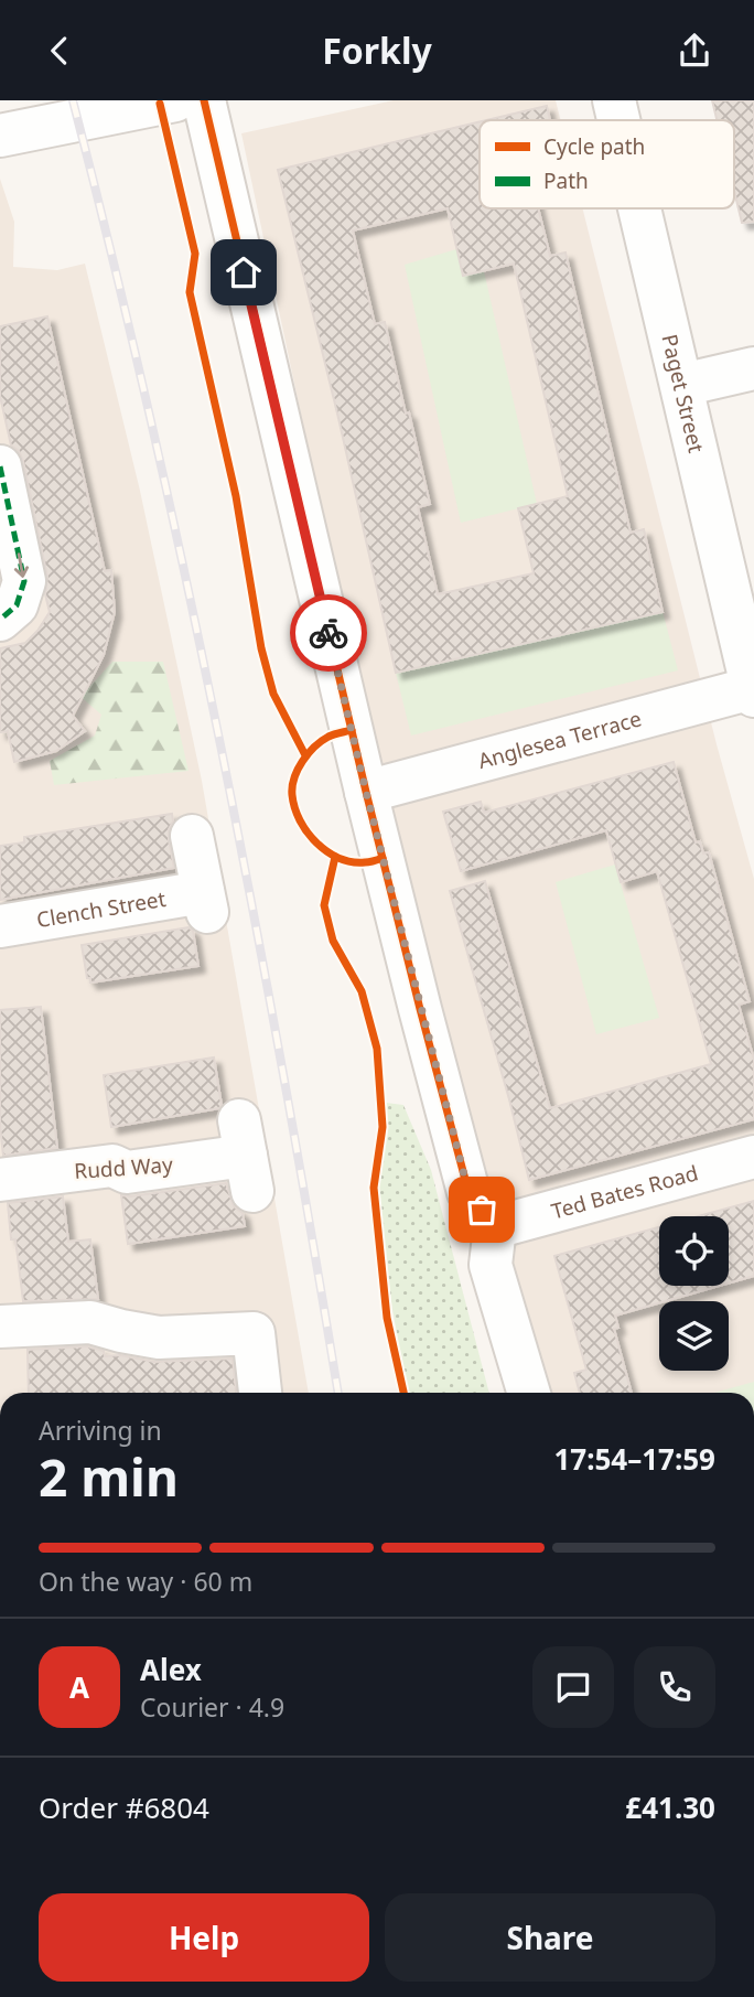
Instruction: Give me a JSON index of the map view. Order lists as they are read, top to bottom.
{
  "streets": {
    "street": [
      "Paget Street",
      "Anglesea Terrace",
      "Clench Street",
      "Rudd Way",
      "Ted Bates Road"
    ]
  },
  "crossings": [
    ["Paget Street", "Anglesea Terrace"]
  ],
  "legend": ["Cycle path", "Path"],
  "page": {
    "header": "Forkly",
    "heading": ["2 min", "Arriving in", "17:54–17:59"],
    "panel": [
      "Alex",
      "Courier · 4.9",
      "Order #6804",
      "£41.30"
    ],
    "bar": "On the way · 60 m",
    "round": "A",
    "buttons": ["Help", "Share"]
  }
}
